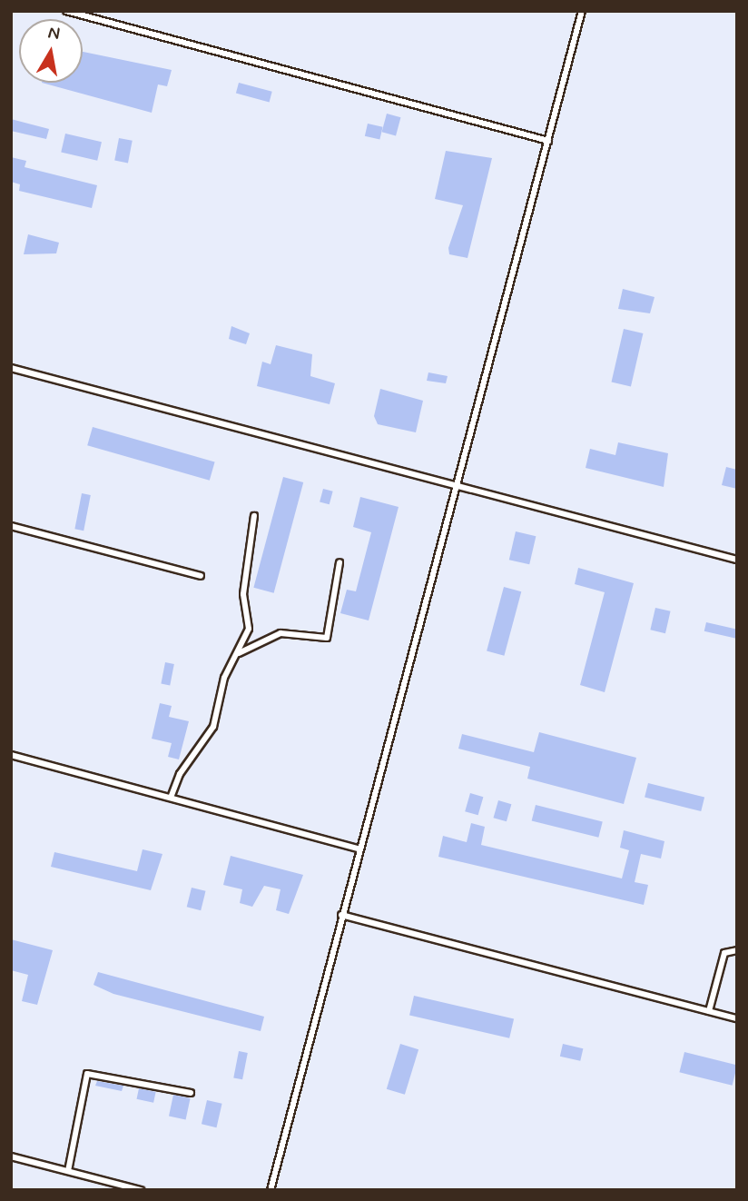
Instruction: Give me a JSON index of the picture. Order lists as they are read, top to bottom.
{
  "north": "top"
}
